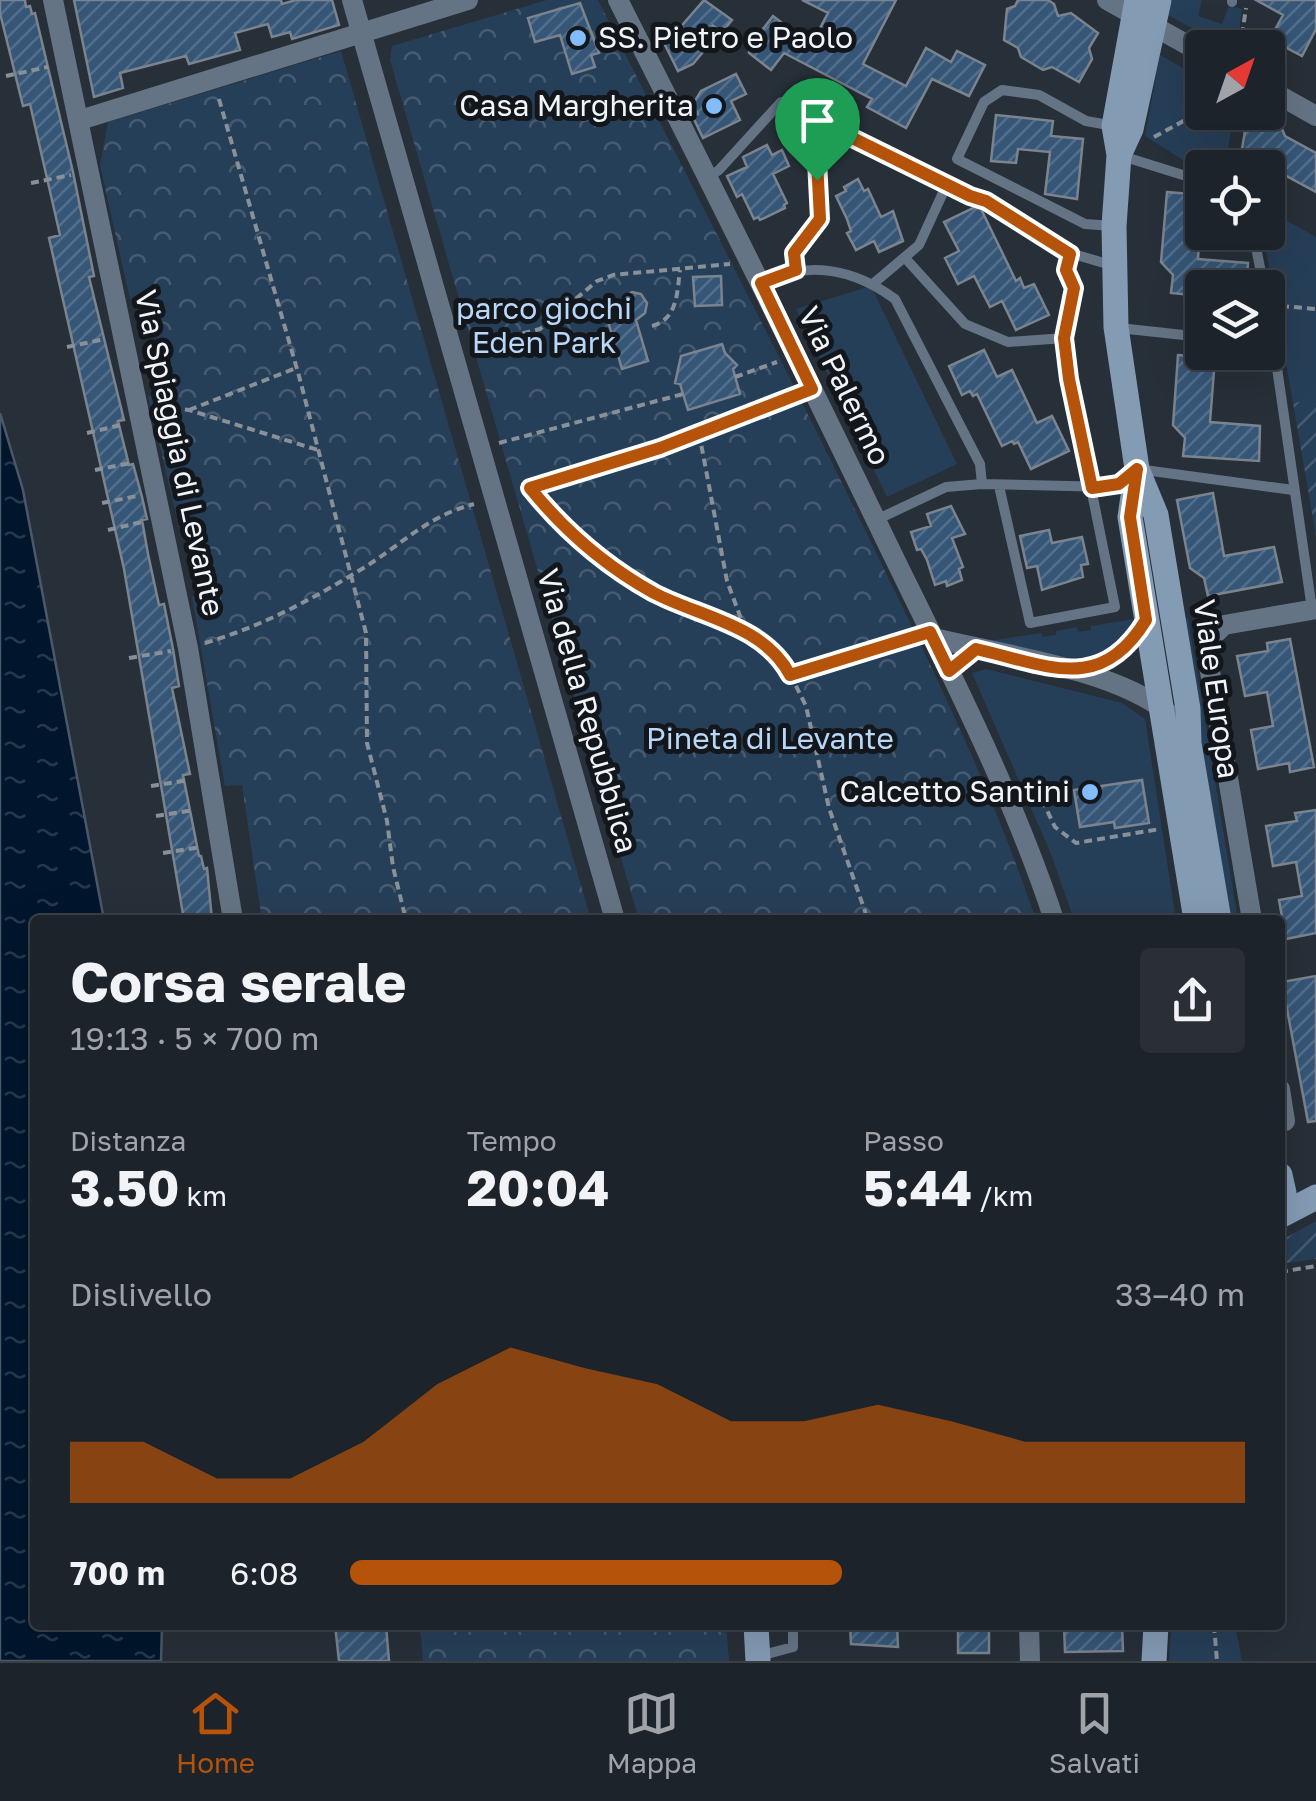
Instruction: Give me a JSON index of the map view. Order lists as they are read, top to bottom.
{
  "streets": {
    "main road": ["Viale Europa"],
    "street": ["Via Palermo", "Via Spiaggia di Levante", "Via della Repubblica"]
  },
  "parks": ["parco giochi Eden Park", "Pineta di Levante"],
  "places": ["SS. Pietro e Paolo", "Casa Margherita", "Calcetto Santini"],
  "north": "top right",
  "page": {
    "heading": ["Corsa serale", "19:13 · 5 × 700 m"],
    "stats": [
      ["Distanza", "3.50 km"],
      ["Tempo", "20:04"],
      ["Passo", "5:44 /km"]
    ],
    "chart": ["Dislivello", "33–40 m"],
    "list": [
      {
        "name": "700 m",
        "note": "6:08"
      }
    ],
    "tabs": ["Home", "Mappa", "Salvati"]
  }
}
